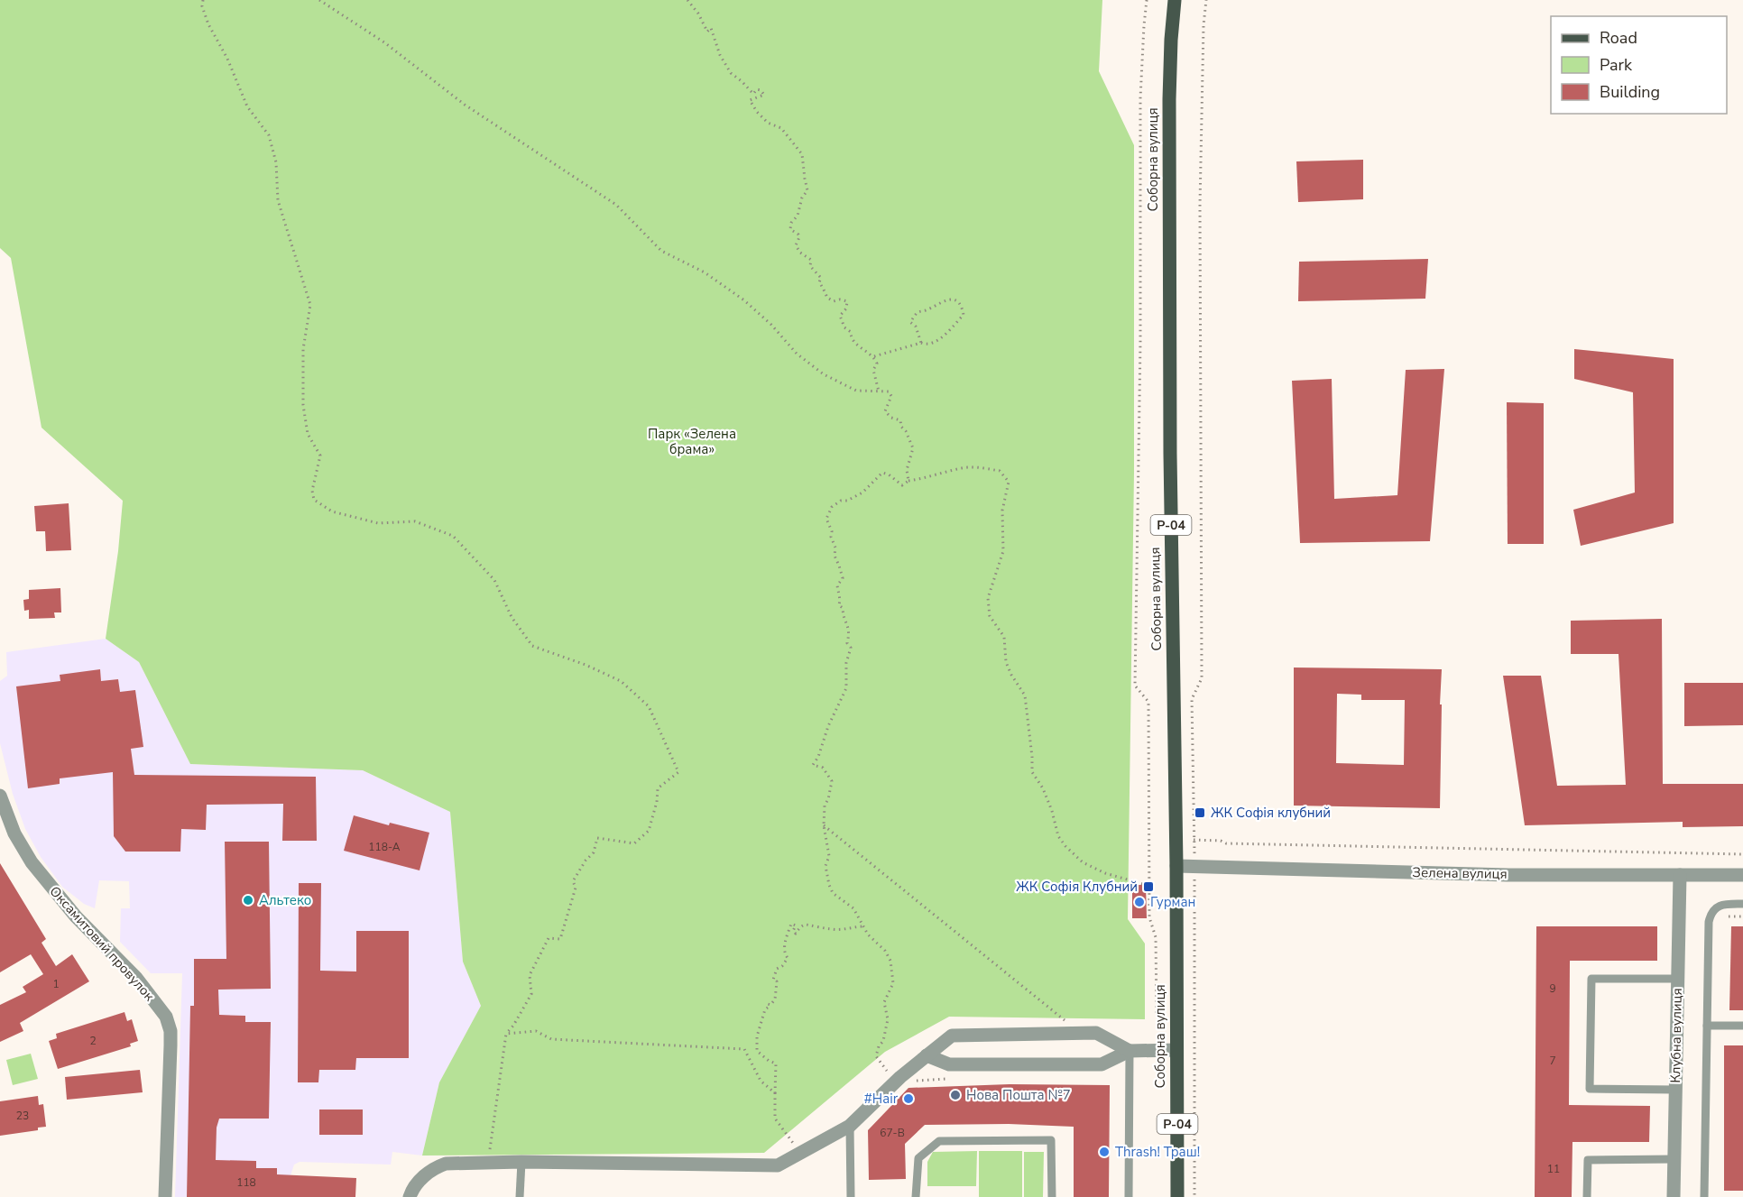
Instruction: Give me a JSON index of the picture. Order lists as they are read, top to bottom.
{
  "streets": {
    "main road": ["Соборна вулиця", "Р-04"],
    "street": ["Зелена вулиця", "Оксамитовий провулок", "Клубна вулиця"]
  },
  "crossings": [
    ["Соборна вулиця", "Зелена вулиця"],
    ["Зелена вулиця", "Клубна вулиця"]
  ],
  "parks": ["Парк «Зелена брама»"],
  "places": {
    "transit": ["ЖК Софія клубний", "ЖК Софія Клубний"],
    "other": [
      "Альтеко",
      "Гурман",
      "Нова Пошта №7",
      "#Hair",
      "Thrash! Траш!"
    ]
  },
  "house_numbers": [
    "118-А",
    "1",
    "9",
    "2",
    "7",
    "23",
    "67-В",
    "11",
    "118"
  ],
  "legend": ["Road", "Park", "Building"]
}
